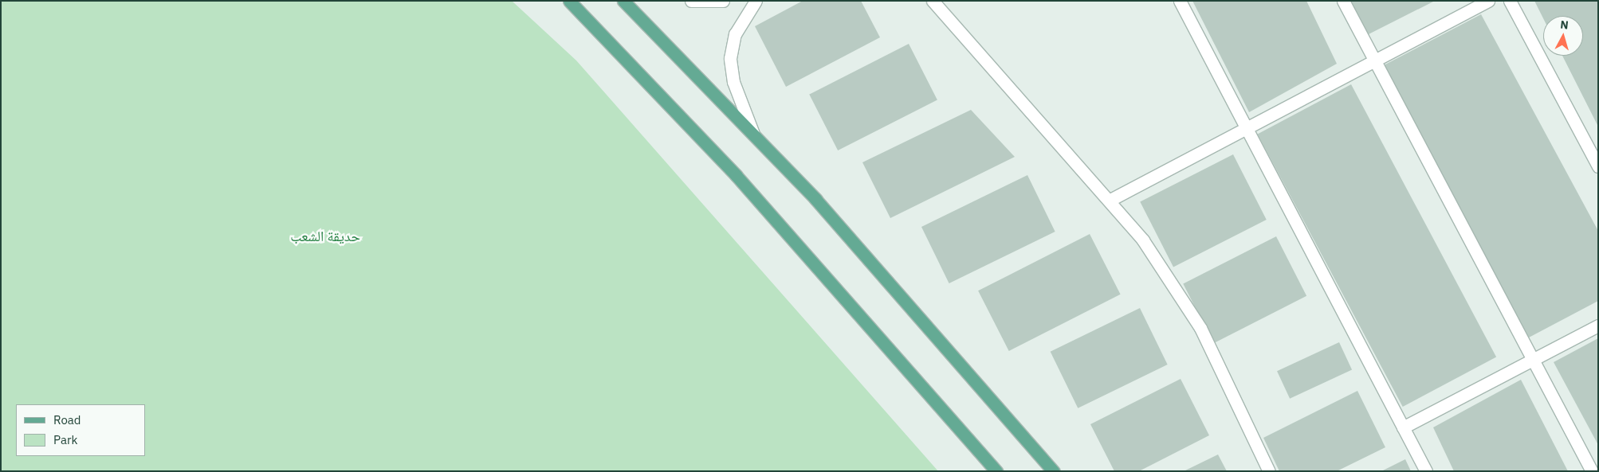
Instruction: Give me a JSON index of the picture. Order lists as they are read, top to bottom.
{
  "parks": ["حديقة الشعب"],
  "legend": ["Road", "Park"],
  "north": "top"
}
